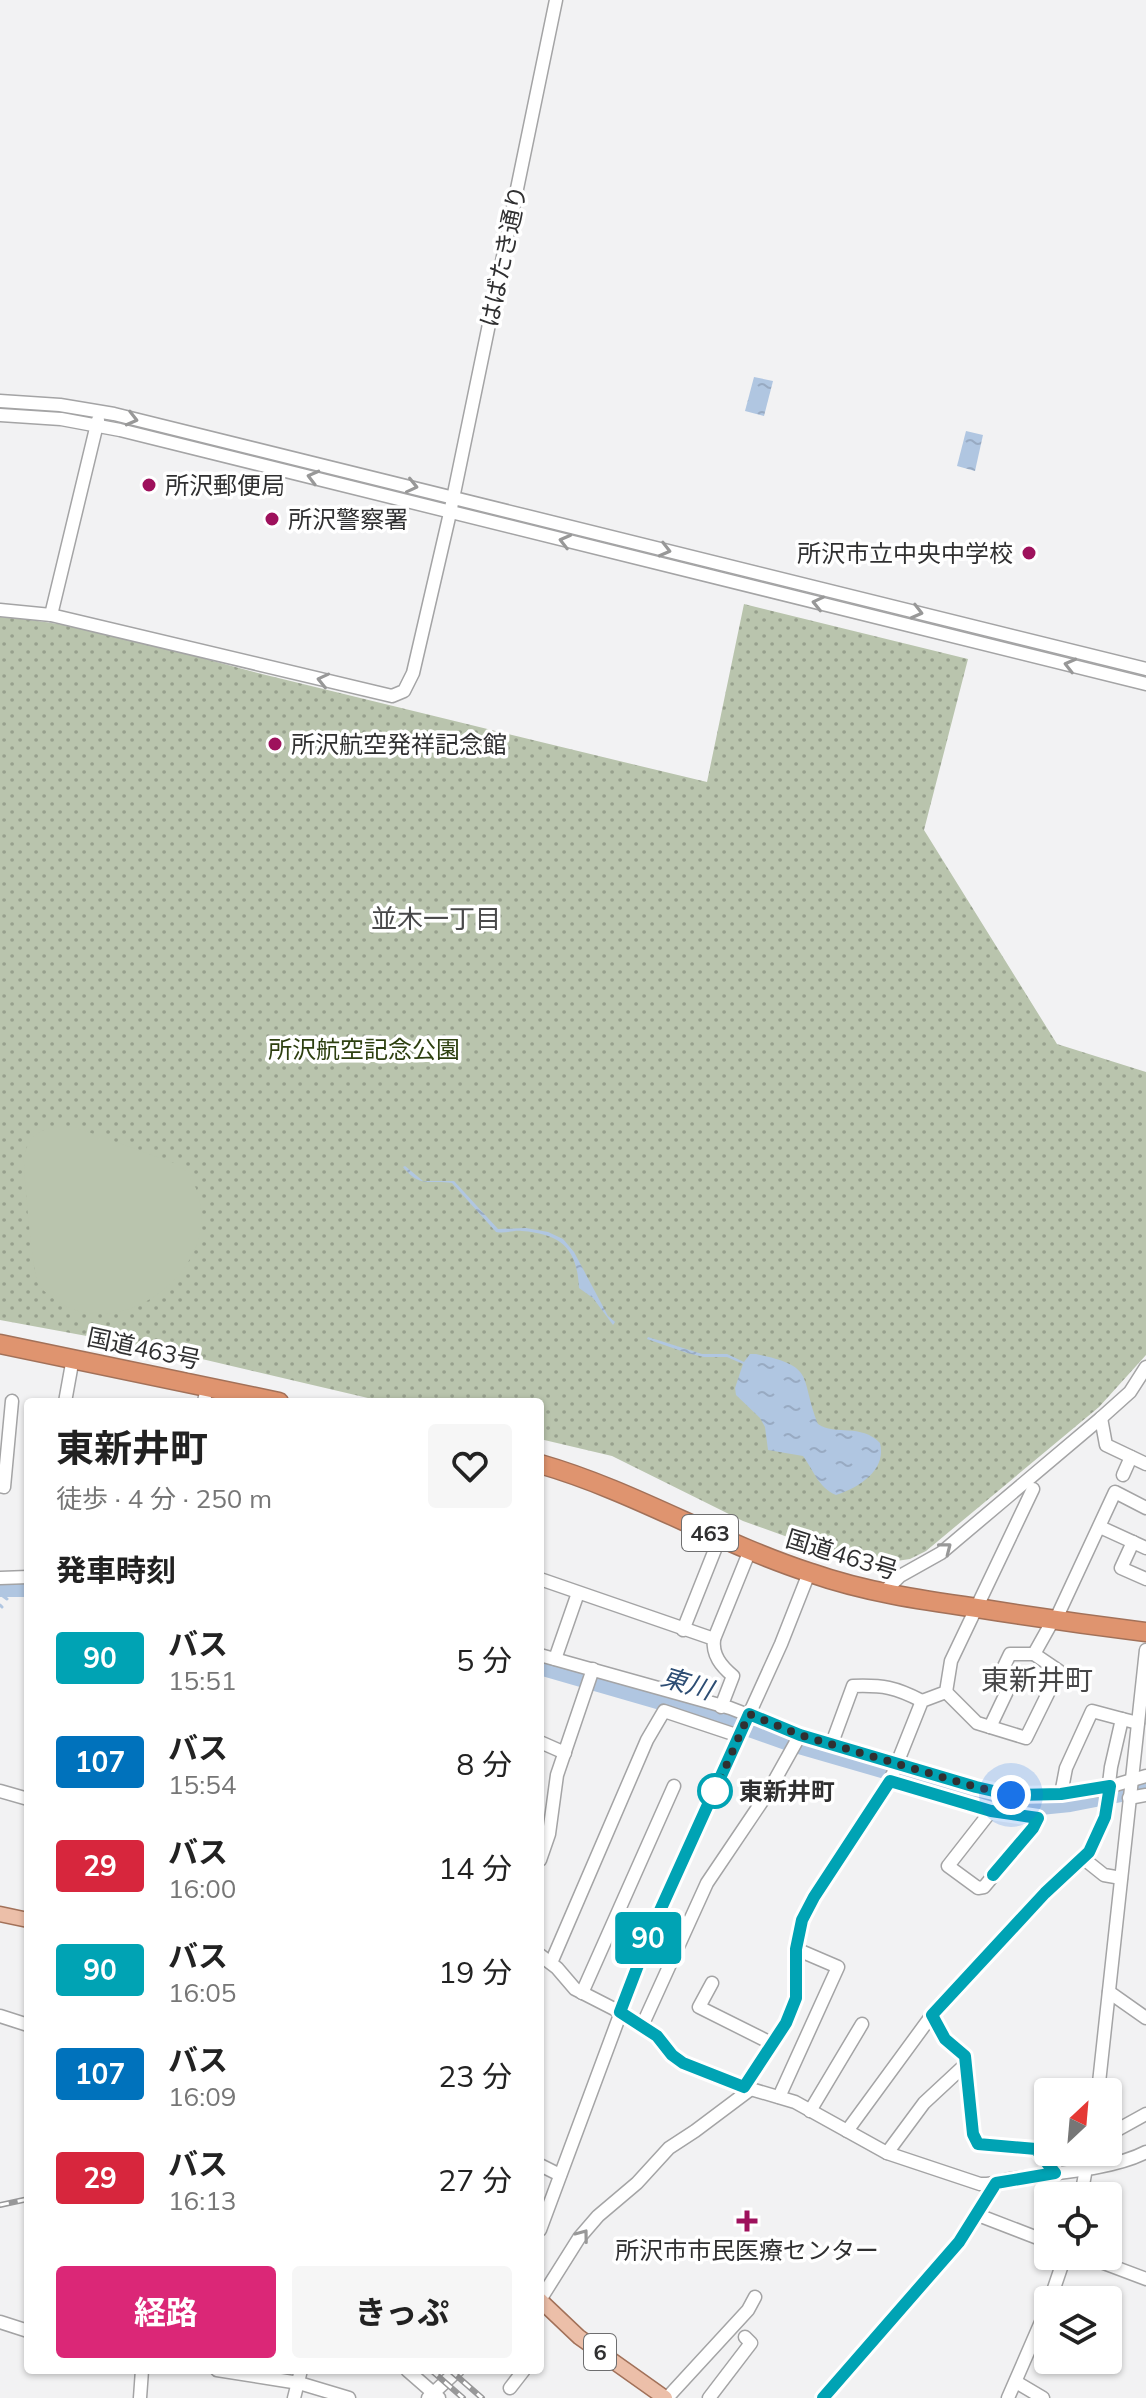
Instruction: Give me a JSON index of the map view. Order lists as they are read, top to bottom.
{
  "streets": {
    "highway": ["国道463号", "463"],
    "main road": ["6"],
    "street": ["はばたき通り"]
  },
  "districts": ["並木一丁目", "東新井町"],
  "water": ["東川"],
  "parks": ["所沢航空記念公園"],
  "places": {
    "other": [
      "所沢郵便局",
      "所沢警察署",
      "所沢市立中央中学校",
      "所沢航空発祥記念館",
      "東新井町"
    ],
    "health": ["所沢市市民医療センター"]
  },
  "lines": ["bus line 90"],
  "north": "top right",
  "page": {
    "on_map": "90",
    "heading": [
      ["東新井町", "徒歩 · 4 分 · 250 m"],
      "発車時刻"
    ],
    "list": [
      {
        "mark": "90",
        "name": "バス",
        "note": "15:51",
        "value": "5 分"
      },
      {
        "mark": "107",
        "name": "バス",
        "note": "15:54",
        "value": "8 分"
      },
      {
        "mark": "29",
        "name": "バス",
        "note": "16:00",
        "value": "14 分"
      },
      {
        "mark": "90",
        "name": "バス",
        "note": "16:05",
        "value": "19 分"
      },
      {
        "mark": "107",
        "name": "バス",
        "note": "16:09",
        "value": "23 分"
      },
      {
        "mark": "29",
        "name": "バス",
        "note": "16:13",
        "value": "27 分"
      }
    ],
    "buttons": ["経路", "きっぷ"]
  }
}
